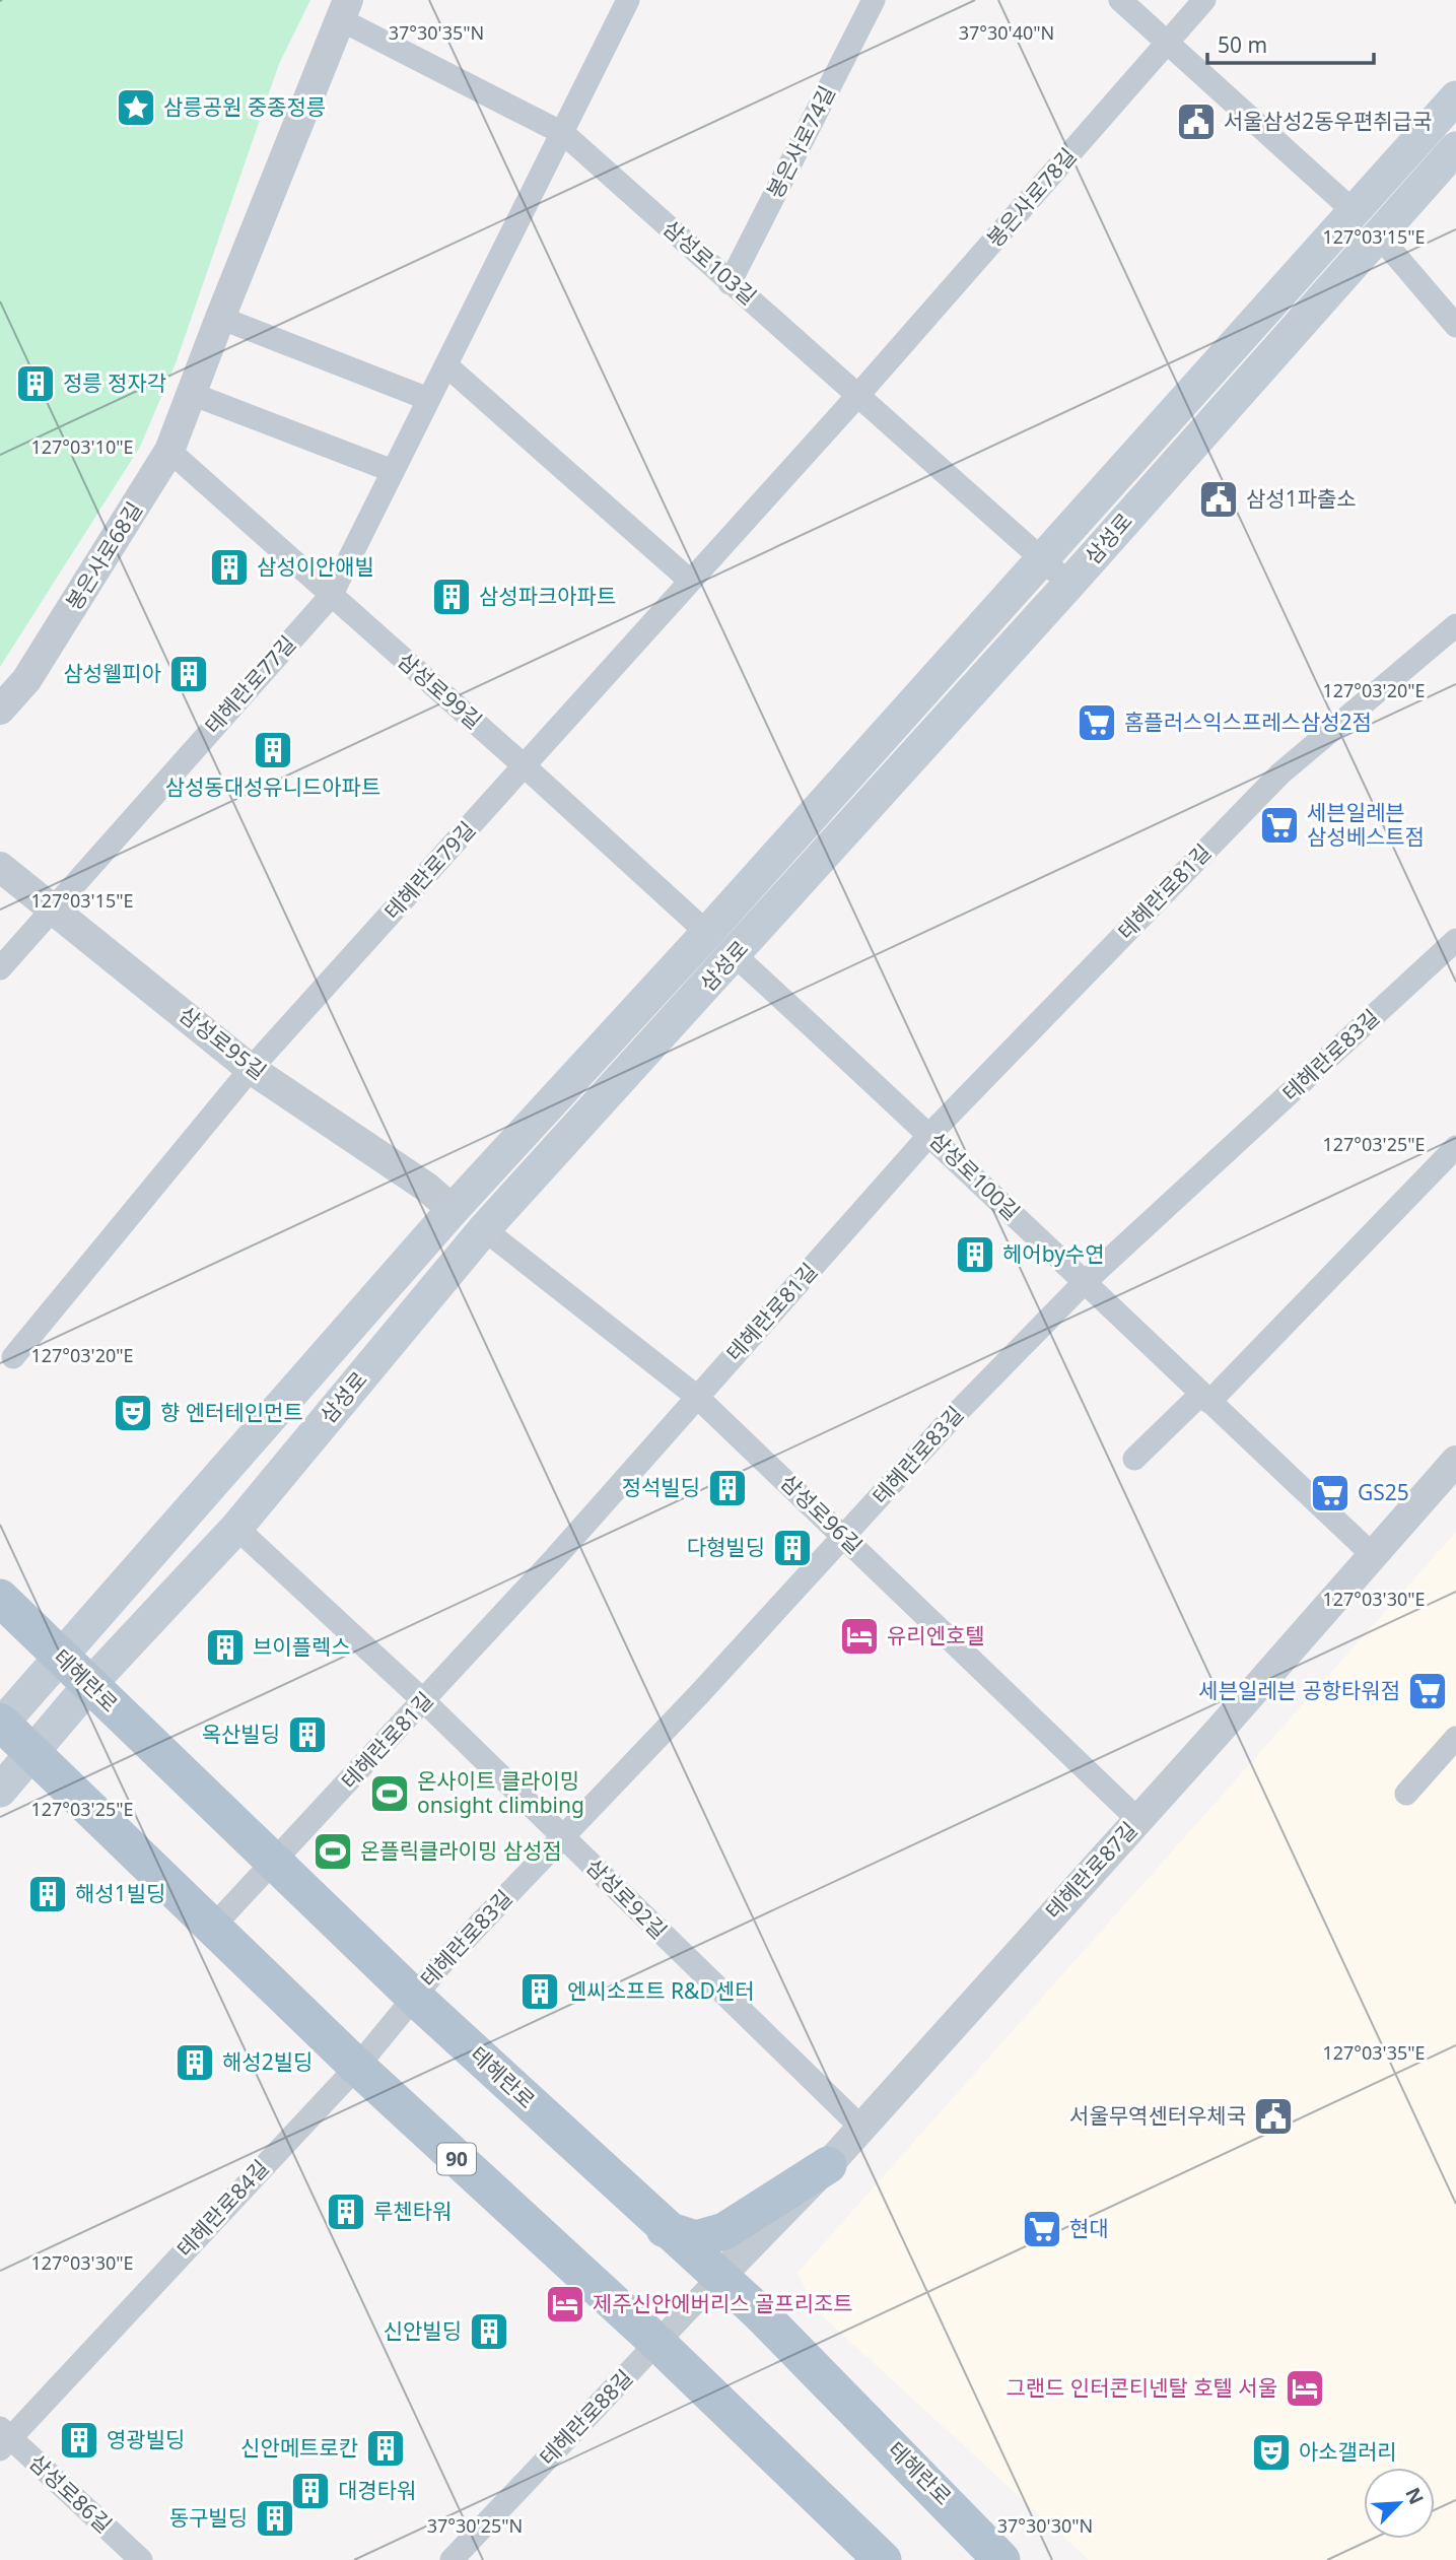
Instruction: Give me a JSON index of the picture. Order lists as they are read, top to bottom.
{
  "streets": {
    "main road": ["삼성로", "테헤란로", "90"],
    "street": [
      "봉은사로74길",
      "봉은사로78길",
      "삼성로103길",
      "봉은사로68길",
      "테헤란로77길",
      "삼성로99길",
      "테헤란로79길",
      "테헤란로81길",
      "삼성로95길",
      "테헤란로83길",
      "삼성로100길",
      "삼성로96길",
      "테헤란로87길",
      "삼성로92길",
      "테헤란로84길",
      "테헤란로88길",
      "삼성로86길"
    ]
  },
  "crossings": [
    ["봉은사로74길", "삼성로103길"],
    ["봉은사로78길", "삼성로103길"],
    ["봉은사로78길", "테헤란로79길"],
    ["삼성로103길", "삼성로"],
    ["삼성로103길", "봉은사로68길"],
    ["삼성로103길", "테헤란로77길"],
    ["삼성로103길", "테헤란로79길"],
    ["삼성로", "삼성로99길"],
    ["삼성로", "삼성로95길"],
    ["삼성로", "삼성로100길"],
    ["삼성로", "삼성로96길"],
    ["삼성로", "테헤란로"],
    ["삼성로", "삼성로92길"],
    ["삼성로", "90"],
    ["봉은사로68길", "삼성로99길"],
    ["테헤란로77길", "삼성로99길"],
    ["테헤란로77길", "삼성로95길"],
    ["삼성로99길", "테헤란로79길"],
    ["테헤란로79길", "삼성로95길"],
    ["테헤란로81길", "삼성로100길"],
    ["테헤란로81길", "삼성로96길"],
    ["테헤란로81길", "테헤란로"],
    ["테헤란로81길", "삼성로92길"],
    ["테헤란로81길", "90"],
    ["테헤란로83길", "삼성로100길"],
    ["테헤란로83길", "삼성로96길"],
    ["테헤란로83길", "테헤란로"],
    ["테헤란로83길", "삼성로92길"],
    ["테헤란로83길", "테헤란로84길"],
    ["삼성로100길", "테헤란로87길"],
    ["삼성로96길", "테헤란로87길"],
    ["테헤란로", "테헤란로87길"],
    ["테헤란로", "테헤란로84길"],
    ["테헤란로", "테헤란로88길"],
    ["테헤란로87길", "삼성로92길"],
    ["테헤란로87길", "테헤란로88길"],
    ["90", "테헤란로84길"],
    ["90", "테헤란로88길"],
    ["테헤란로84길", "삼성로86길"]
  ],
  "places": {
    "place": ["삼릉공원 중종정릉"],
    "public building": ["서울삼성2동우편취급국", "삼성1파출소", "서울무역센터우체국"],
    "building": [
      "정릉 정자각",
      "삼성이안애빌",
      "삼성파크아파트",
      "삼성웰피아",
      "삼성동대성유니드아파트",
      "헤어by수연",
      "정석빌딩",
      "다형빌딩",
      "브이플렉스",
      "옥산빌딩",
      "해성1빌딩",
      "엔씨소프트 R&D센터",
      "해성2빌딩",
      "루첸타워",
      "신안빌딩",
      "영광빌딩",
      "신안메트로칸",
      "대경타워",
      "동구빌딩"
    ],
    "supermarket": [
      "홈플러스익스프레스삼성2점",
      "세븐일레븐 삼성베스트점",
      "GS25",
      "세븐일레븐 공항타워점",
      "현대"
    ],
    "theatre": ["향 엔터테인먼트", "아소갤러리"],
    "hotel": ["유리엔호텔", "제주신안에버리스 골프리조트", "그랜드 인터콘티넨탈 호텔 서울"],
    "sports": ["온사이트 클라이밍 onsight climbing", "온플릭클라이밍 삼성점"]
  },
  "scale_bar": "50 m",
  "north": "top right",
  "coordinates": [
    "37°30'35\"N",
    "37°30'40\"N",
    "127°03'15\"E",
    "127°03'10\"E",
    "127°03'20\"E",
    "127°03'25\"E",
    "127°03'30\"E",
    "127°03'35\"E",
    "37°30'25\"N",
    "37°30'30\"N"
  ]
}
